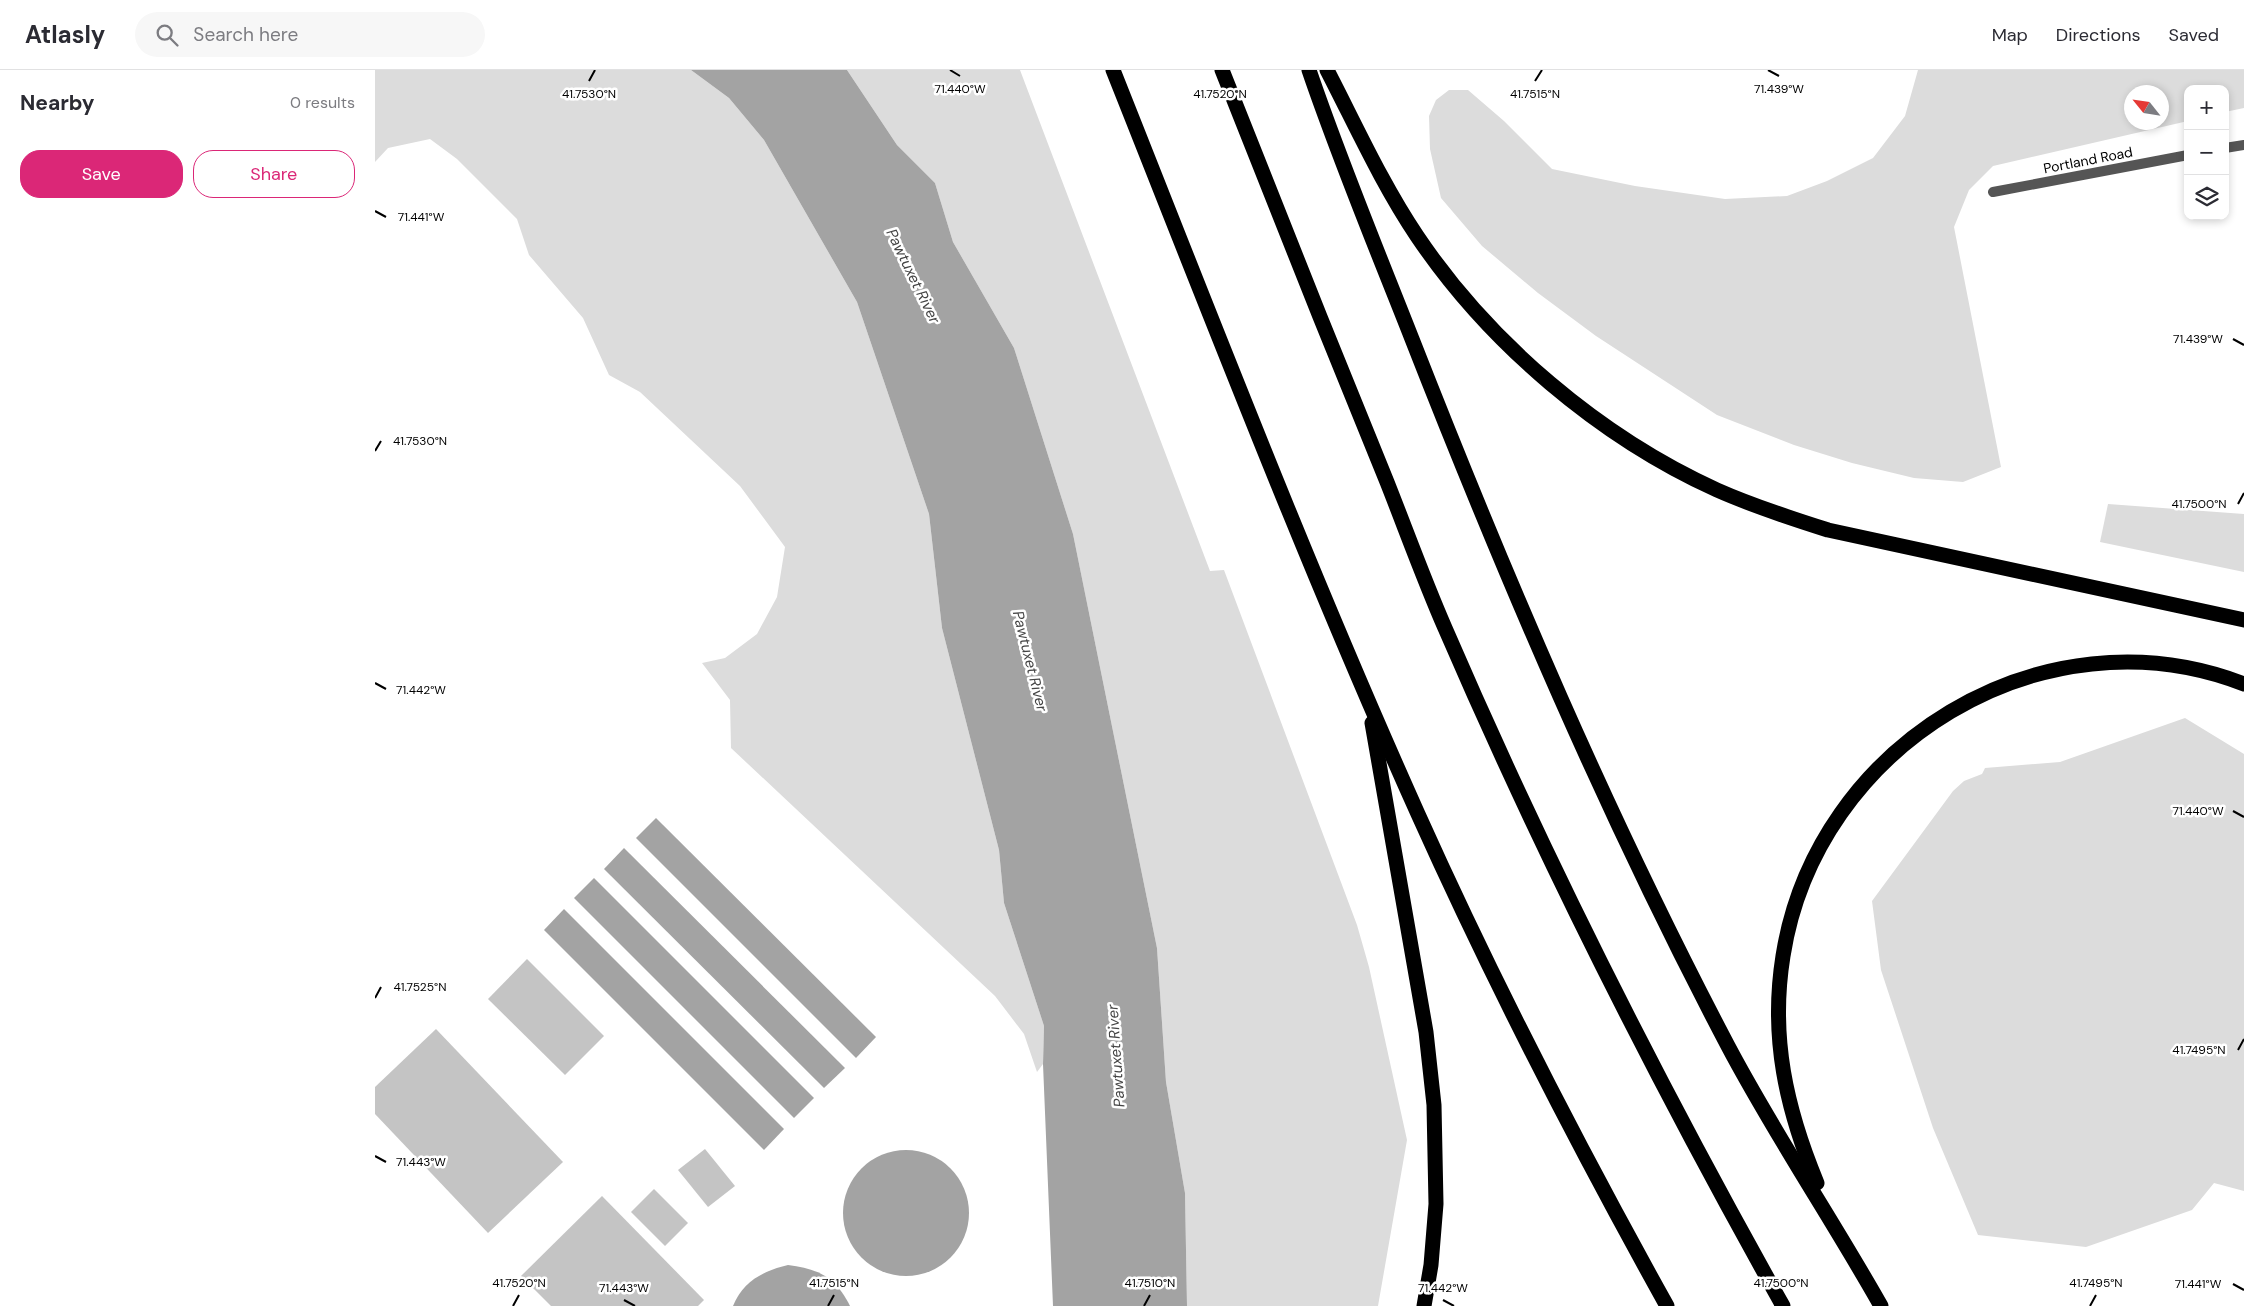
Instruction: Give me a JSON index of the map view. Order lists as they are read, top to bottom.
{
  "streets": {
    "street": ["Portland Road"]
  },
  "water": ["Pawtuxet River"],
  "north": "top left",
  "page": {
    "header": "Atlasly",
    "search": "Search here",
    "nav": ["Map", "Directions", "Saved"],
    "heading": ["Nearby", "0 results"],
    "map_buttons": ["+", "−"],
    "buttons": ["Save", "Share"]
  },
  "coordinates": [
    "71.440°W",
    "71.439°W",
    "41.7530°N",
    "41.7520°N",
    "41.7515°N",
    "71.441°W",
    "41.7500°N",
    "71.442°W",
    "41.7525°N",
    "41.7495°N",
    "71.443°W",
    "41.7510°N"
  ]
}
